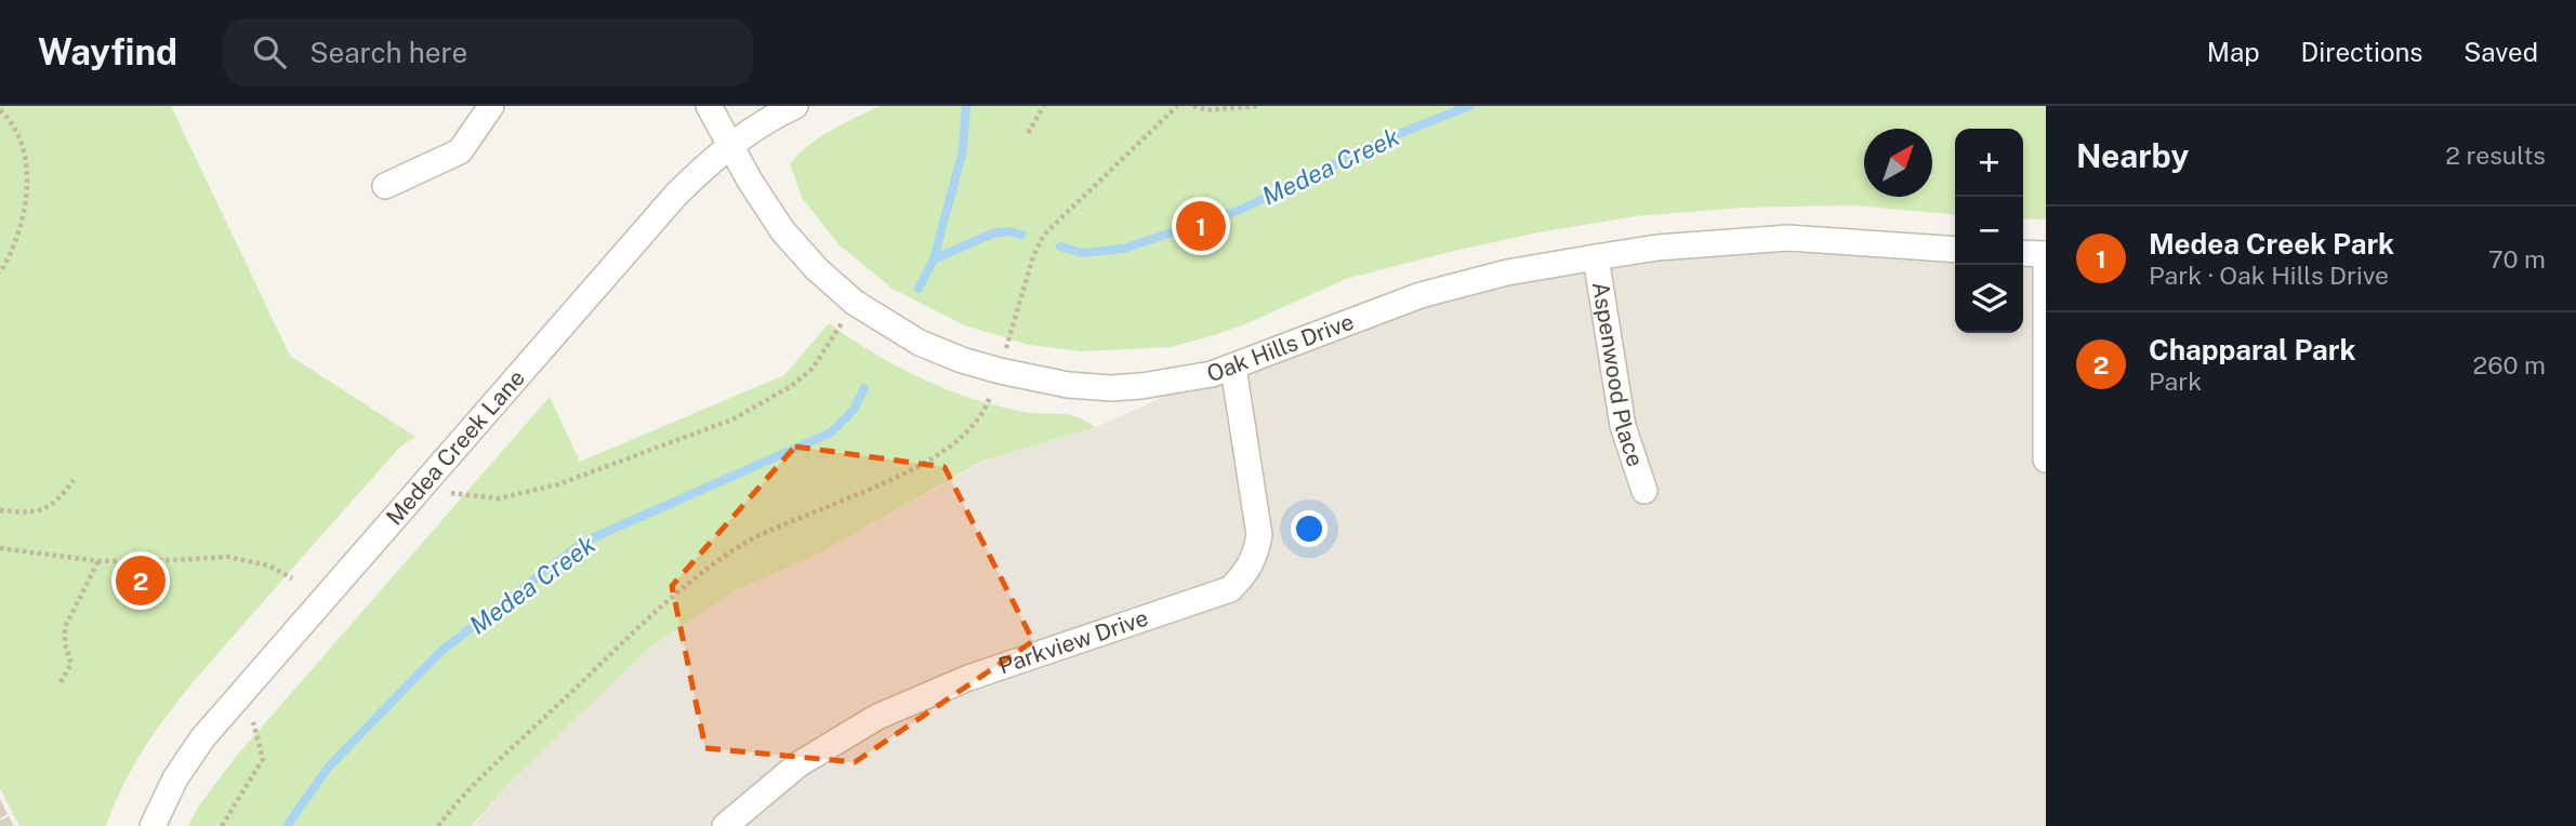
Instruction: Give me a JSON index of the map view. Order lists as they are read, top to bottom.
{
  "streets": {
    "street": [
      "Oak Hills Drive",
      "Aspenwood Place",
      "Medea Creek Lane",
      "Parkview Drive"
    ]
  },
  "crossings": [
    ["Oak Hills Drive", "Aspenwood Place"],
    ["Oak Hills Drive", "Medea Creek Lane"],
    ["Oak Hills Drive", "Parkview Drive"]
  ],
  "water": ["Medea Creek"],
  "north": "top right",
  "page": {
    "header": "Wayfind",
    "search": "Search here",
    "nav": ["Map", "Directions", "Saved"],
    "heading": ["Nearby", "2 results"],
    "map_buttons": ["+", "−"],
    "pins": ["1", "2"],
    "list": [
      {
        "mark": "1",
        "name": "Medea Creek Park",
        "note": "Park · Oak Hills Drive",
        "value": "70 m"
      },
      {
        "mark": "2",
        "name": "Chapparal Park",
        "note": "Park",
        "value": "260 m"
      }
    ]
  }
}
